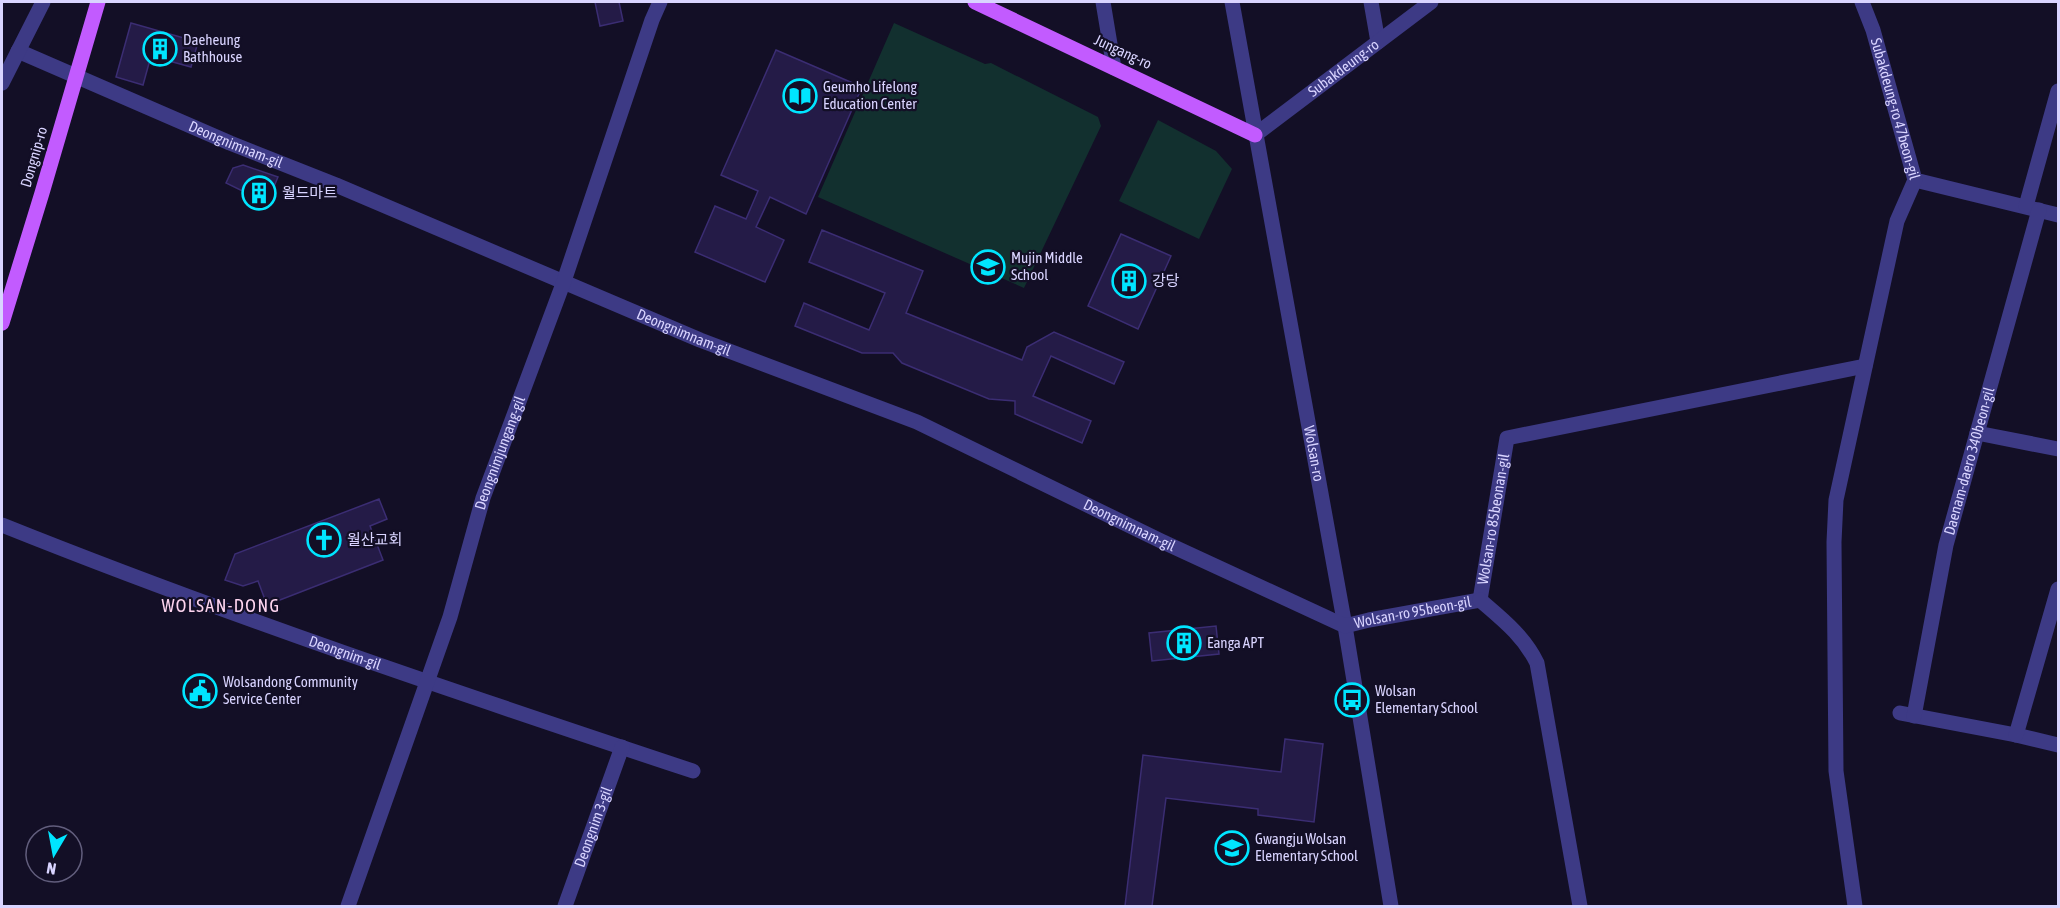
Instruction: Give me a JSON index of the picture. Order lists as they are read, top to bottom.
{
  "streets": {
    "main road": ["Jungang-ro", "Dongnip-ro"],
    "street": [
      "Subakdeung-ro",
      "Subakdeung-ro 47beon-gil",
      "Deongnimnam-gil",
      "Deongnimjungang-gil",
      "Wolsan-ro",
      "Daenam-daero 340beon-gil",
      "Wolsan-ro 85beonan-gil",
      "Wolsan-ro 95beon-gil",
      "Deongnim-gil",
      "Deongnim 3-gil"
    ]
  },
  "crossings": [
    ["Jungang-ro", "Subakdeung-ro"],
    ["Jungang-ro", "Wolsan-ro"],
    ["Subakdeung-ro", "Wolsan-ro"],
    ["Subakdeung-ro 47beon-gil", "Daenam-daero 340beon-gil"],
    ["Deongnimnam-gil", "Dongnip-ro"],
    ["Deongnimnam-gil", "Deongnimjungang-gil"],
    ["Deongnimnam-gil", "Wolsan-ro"],
    ["Deongnimnam-gil", "Wolsan-ro 95beon-gil"],
    ["Deongnimjungang-gil", "Deongnim-gil"],
    ["Wolsan-ro", "Wolsan-ro 95beon-gil"],
    ["Wolsan-ro 85beonan-gil", "Wolsan-ro 95beon-gil"],
    ["Deongnim-gil", "Deongnim 3-gil"]
  ],
  "districts": ["WOLSAN-DONG"],
  "places": {
    "building": [
      "Daeheung Bathhouse",
      "월드마트",
      "강당",
      "Eanga APT"
    ],
    "library": ["Geumho Lifelong Education Center"],
    "school or university": ["Mujin Middle School", "Gwangju Wolsan Elementary School"],
    "church": ["월산교회"],
    "public building": ["Wolsandong Community Service Center"],
    "bus stop": ["Wolsan Elementary School"]
  },
  "north": "bottom"
}
